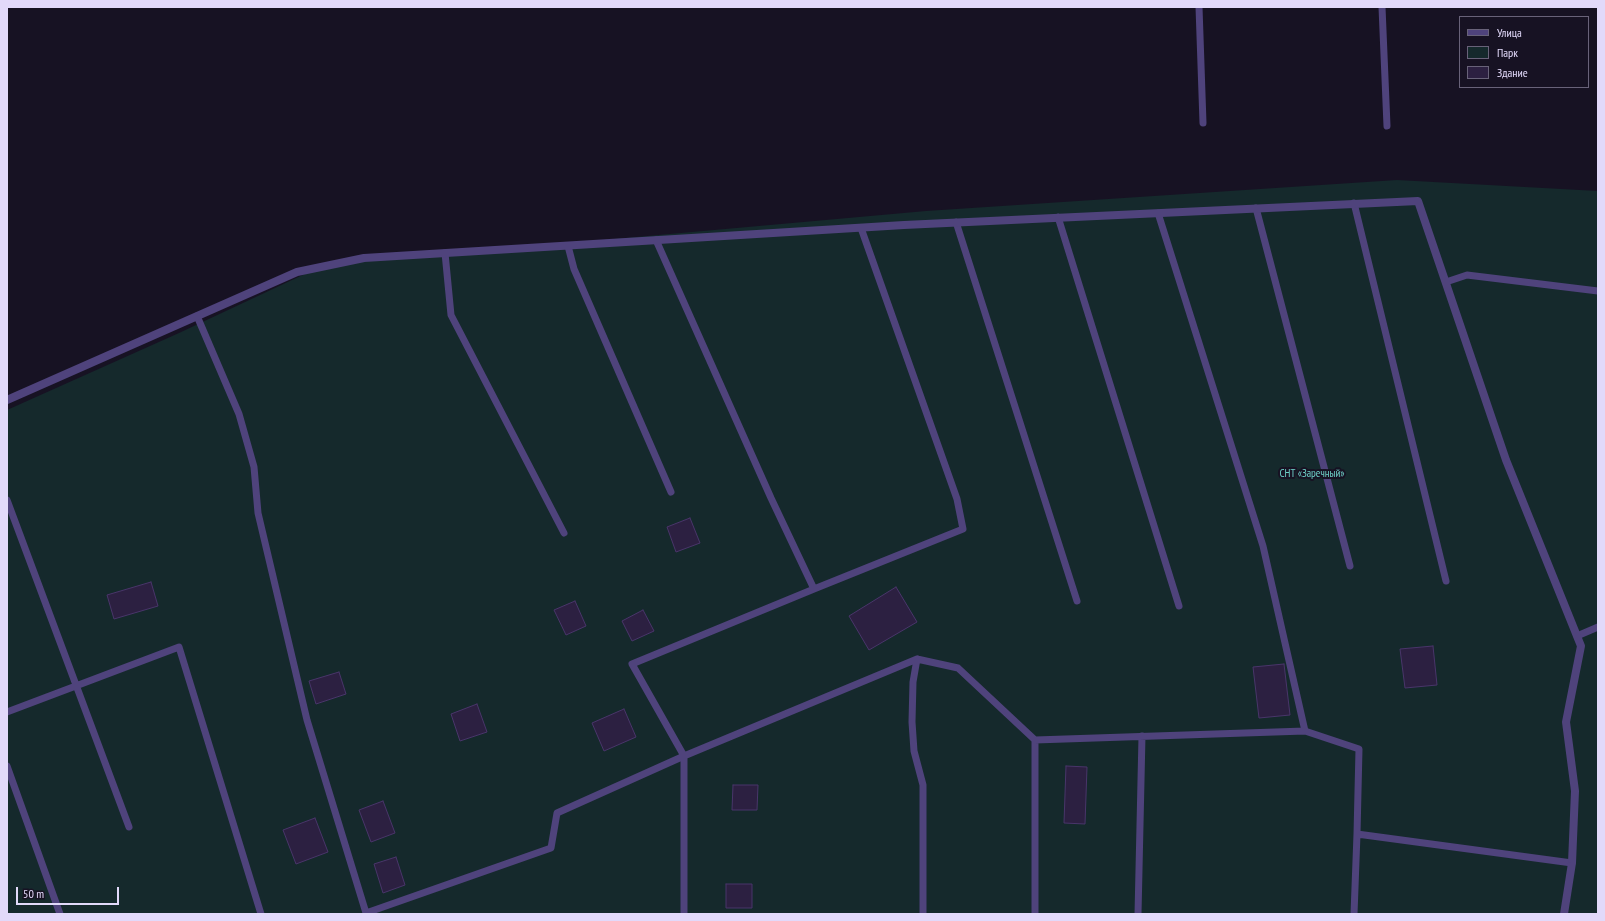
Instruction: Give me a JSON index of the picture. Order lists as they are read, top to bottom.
{
  "parks": ["СНТ «Заречный»"],
  "legend": ["Улица", "Парк", "Здание"],
  "scale_bar": "50 m"
}
